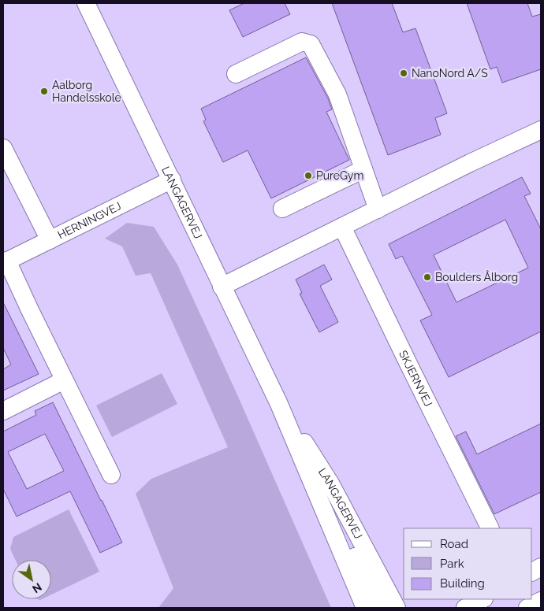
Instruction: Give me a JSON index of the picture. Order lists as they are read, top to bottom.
{
  "streets": {
    "street": ["LANGAGERVEJ", "HERNINGVEJ", "SKJERNVEJ"]
  },
  "crossings": [
    ["LANGAGERVEJ", "HERNINGVEJ"]
  ],
  "places": [
    "NanoNord A/S",
    "Aalborg Handelsskole",
    "PureGym",
    "Boulders Ålborg"
  ],
  "legend": ["Road", "Park", "Building"],
  "north": "bottom right"
}
